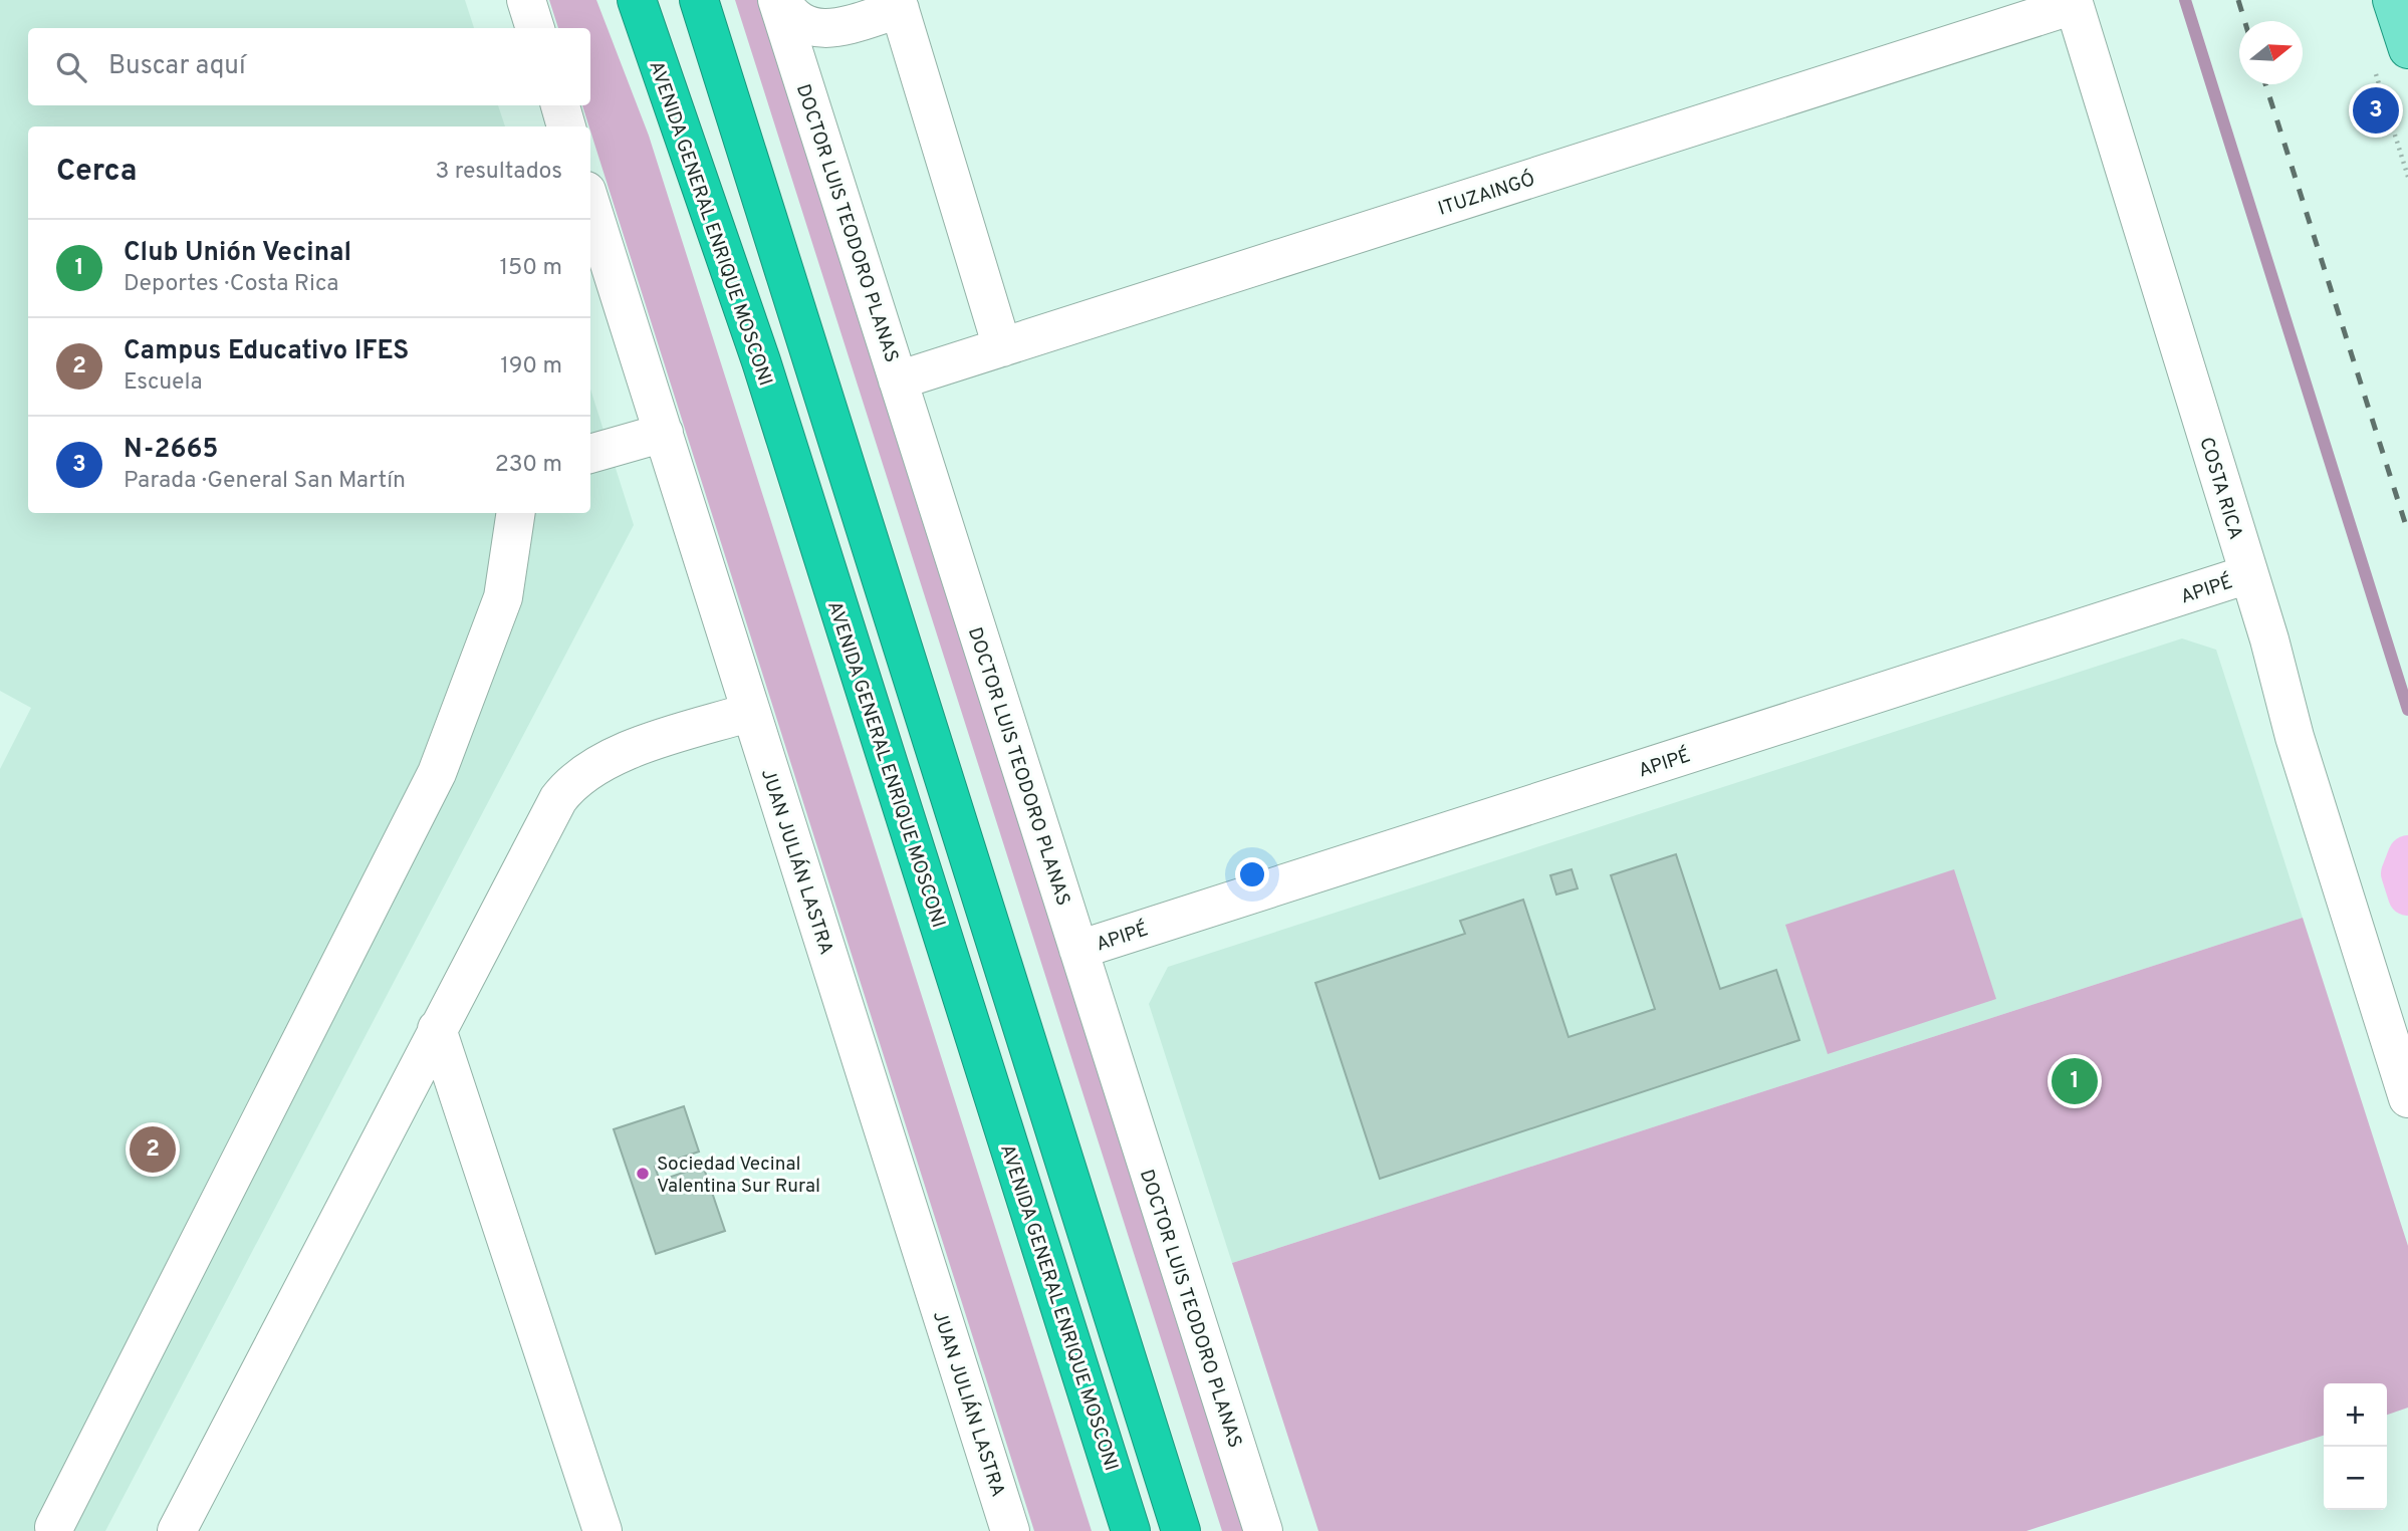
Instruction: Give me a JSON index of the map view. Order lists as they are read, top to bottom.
{
  "streets": {
    "highway": ["AVENIDA GENERAL ENRIQUE MOSCONI"],
    "street": [
      "ITUZAINGÓ",
      "DOCTOR LUIS TEODORO PLANAS",
      "COSTA RICA",
      "APIPÉ",
      "JUAN JULIÁN LASTRA"
    ]
  },
  "crossings": [
    ["ITUZAINGÓ", "DOCTOR LUIS TEODORO PLANAS"],
    ["ITUZAINGÓ", "COSTA RICA"],
    ["DOCTOR LUIS TEODORO PLANAS", "APIPÉ"],
    ["COSTA RICA", "APIPÉ"]
  ],
  "places": ["Sociedad Vecinal Valentina Sur Rural"],
  "north": "right",
  "page": {
    "search": "Buscar aquí",
    "pins": ["3", "1", "2"],
    "heading": ["Cerca", "3 resultados"],
    "list": [
      {
        "mark": "1",
        "name": "Club Unión Vecinal",
        "note": "Deportes · Costa Rica",
        "value": "150 m"
      },
      {
        "mark": "2",
        "name": "Campus Educativo IFES",
        "note": "Escuela",
        "value": "190 m"
      },
      {
        "mark": "3",
        "name": "N-2665",
        "note": "Parada · General San Martín",
        "value": "230 m"
      }
    ],
    "map_buttons": ["+", "−"]
  }
}
